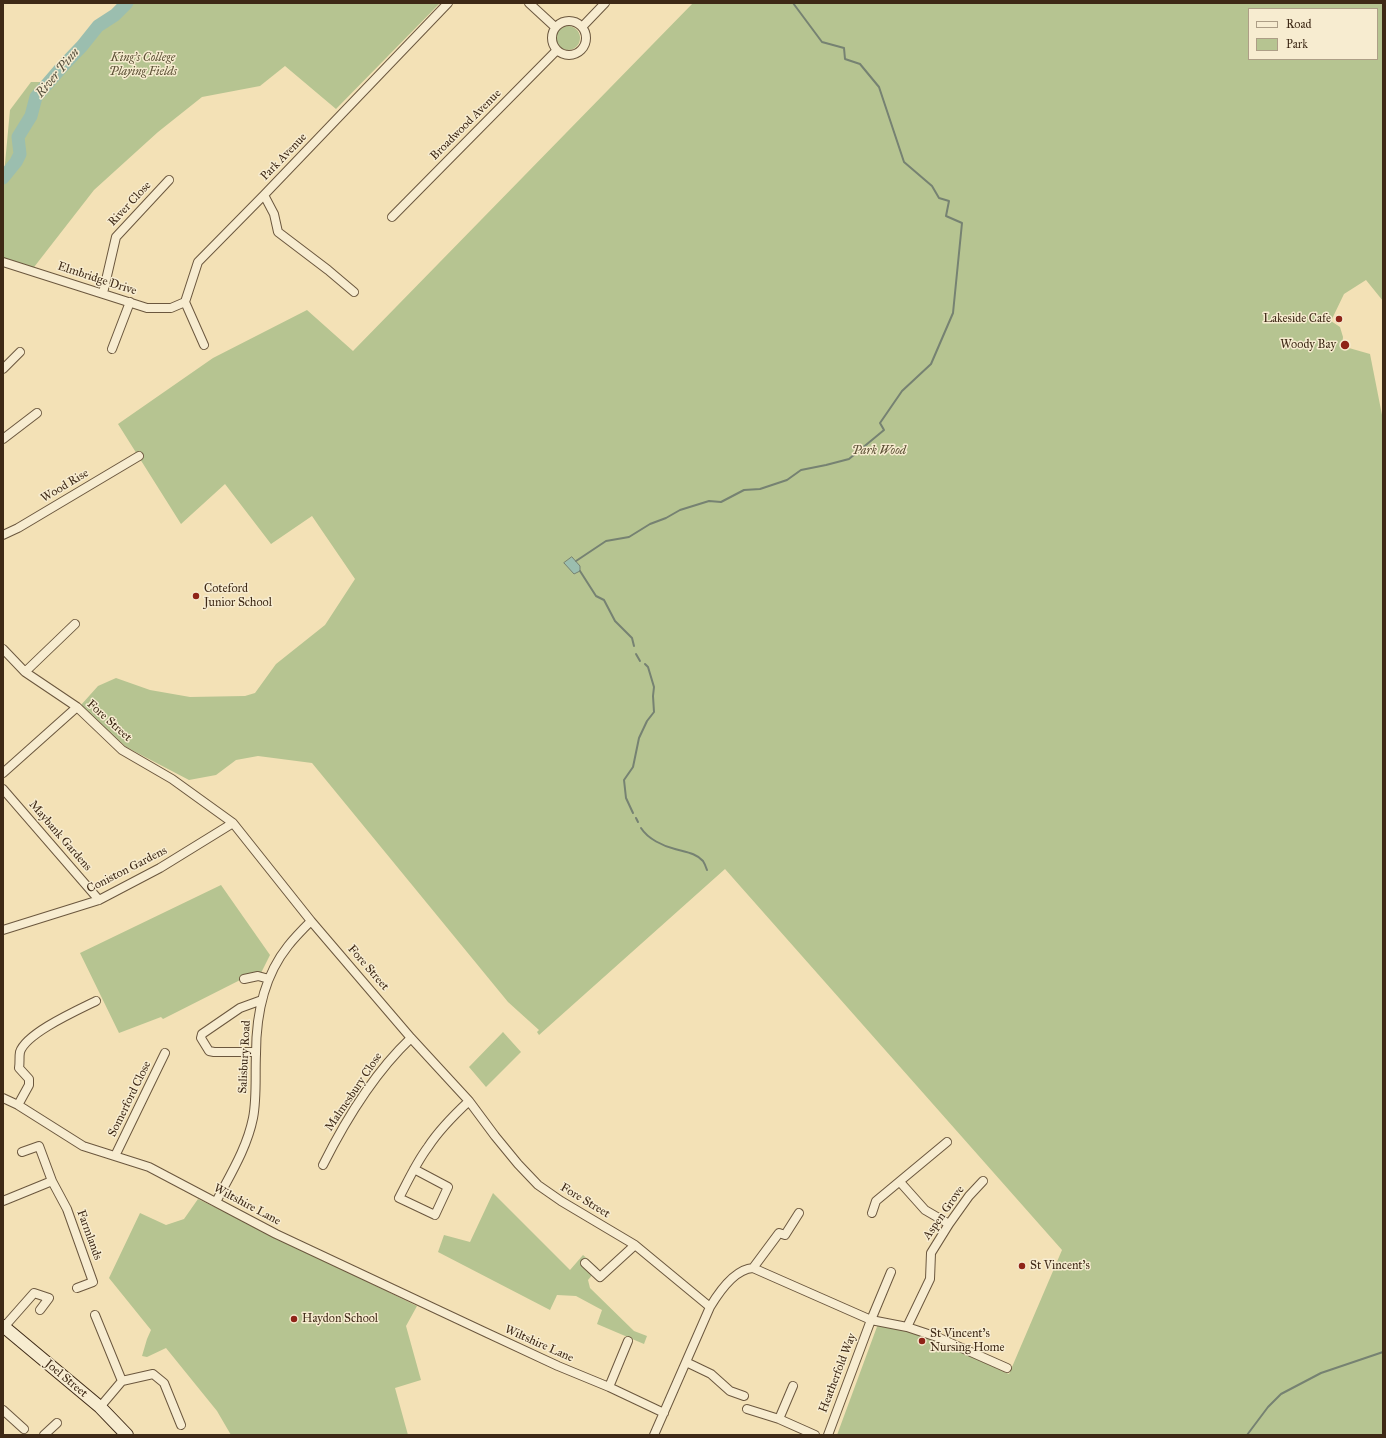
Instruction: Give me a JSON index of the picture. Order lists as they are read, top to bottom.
{
  "streets": {
    "main road": ["Joel Street"],
    "street": [
      "Broadwood Avenue",
      "Park Avenue",
      "River Close",
      "Elmbridge Drive",
      "Wood Rise",
      "Fore Street",
      "Maybank Gardens",
      "Coniston Gardens",
      "Salisbury Road",
      "Malmesbury Close",
      "Somerford Close",
      "Wiltshire Lane",
      "Aspen Grove",
      "Farmlands",
      "Heatherfold Way"
    ]
  },
  "crossings": [
    ["Park Avenue", "Elmbridge Drive"],
    ["River Close", "Elmbridge Drive"],
    ["Fore Street", "Coniston Gardens"],
    ["Fore Street", "Salisbury Road"],
    ["Fore Street", "Malmesbury Close"],
    ["Maybank Gardens", "Coniston Gardens"],
    ["Salisbury Road", "Wiltshire Lane"],
    ["Somerford Close", "Wiltshire Lane"]
  ],
  "water": ["River Pinn"],
  "parks": ["King's College Playing Fields", "Park Wood"],
  "places": [
    "Lakeside Cafe",
    "Woody Bay",
    "Coteford Junior School",
    "St Vincent's",
    "Haydon School",
    "St Vincent's Nursing Home"
  ],
  "legend": ["Road", "Park"]
}
